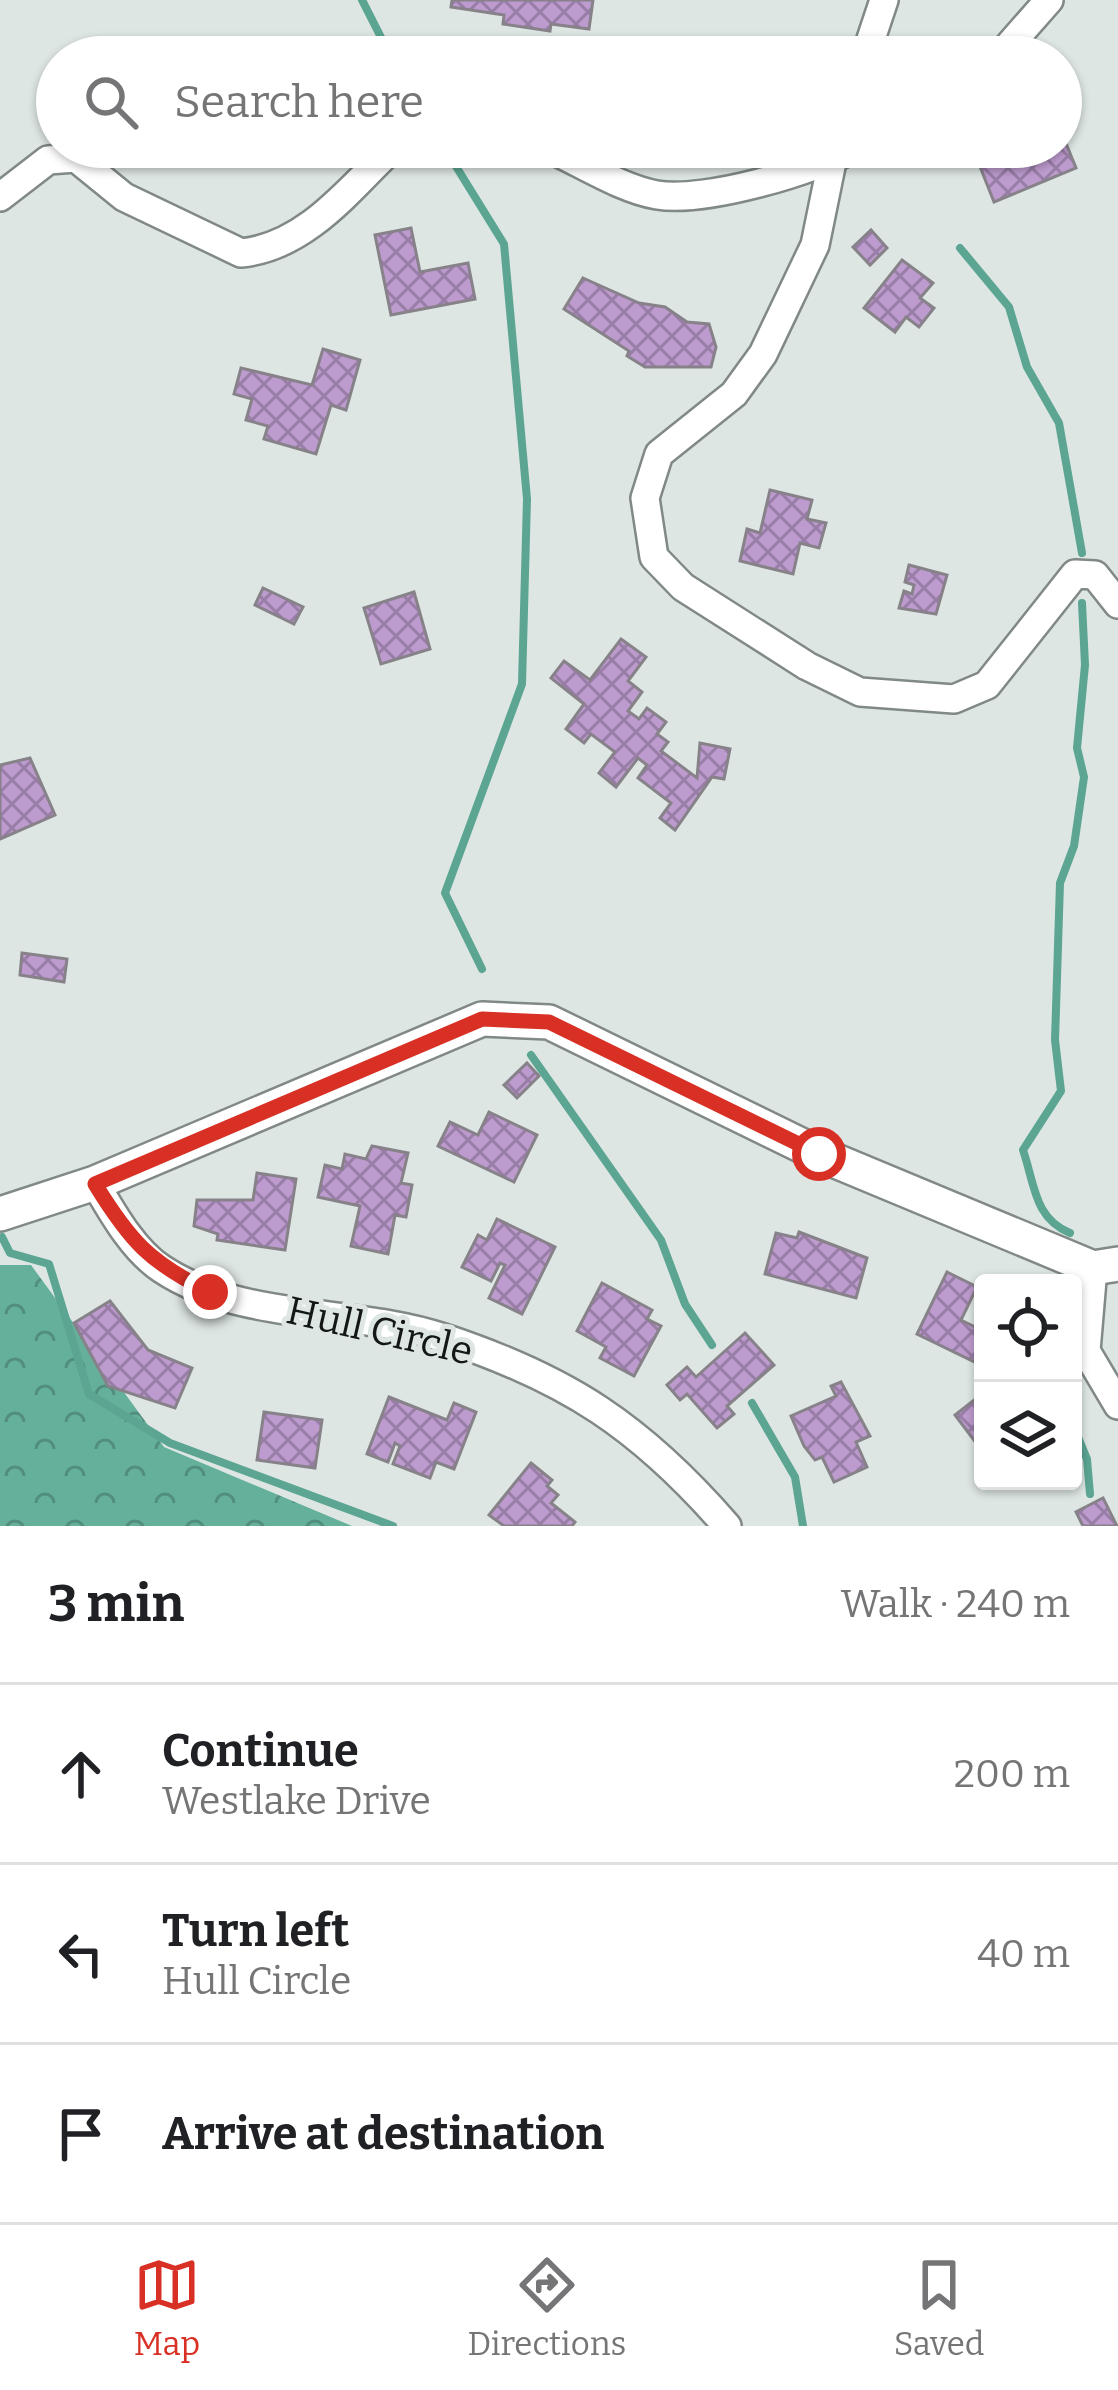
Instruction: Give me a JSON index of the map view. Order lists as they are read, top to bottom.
{
  "streets": {
    "street": ["Hull Circle"]
  },
  "page": {
    "search": "Search here",
    "heading": ["3 min", "Walk · 240 m"],
    "list": [
      ["Continue", "Westlake Drive", "200 m"],
      ["Turn left", "Hull Circle", "40 m"],
      "Arrive at destination"
    ],
    "nav": ["Map", "Directions", "Saved"]
  }
}
